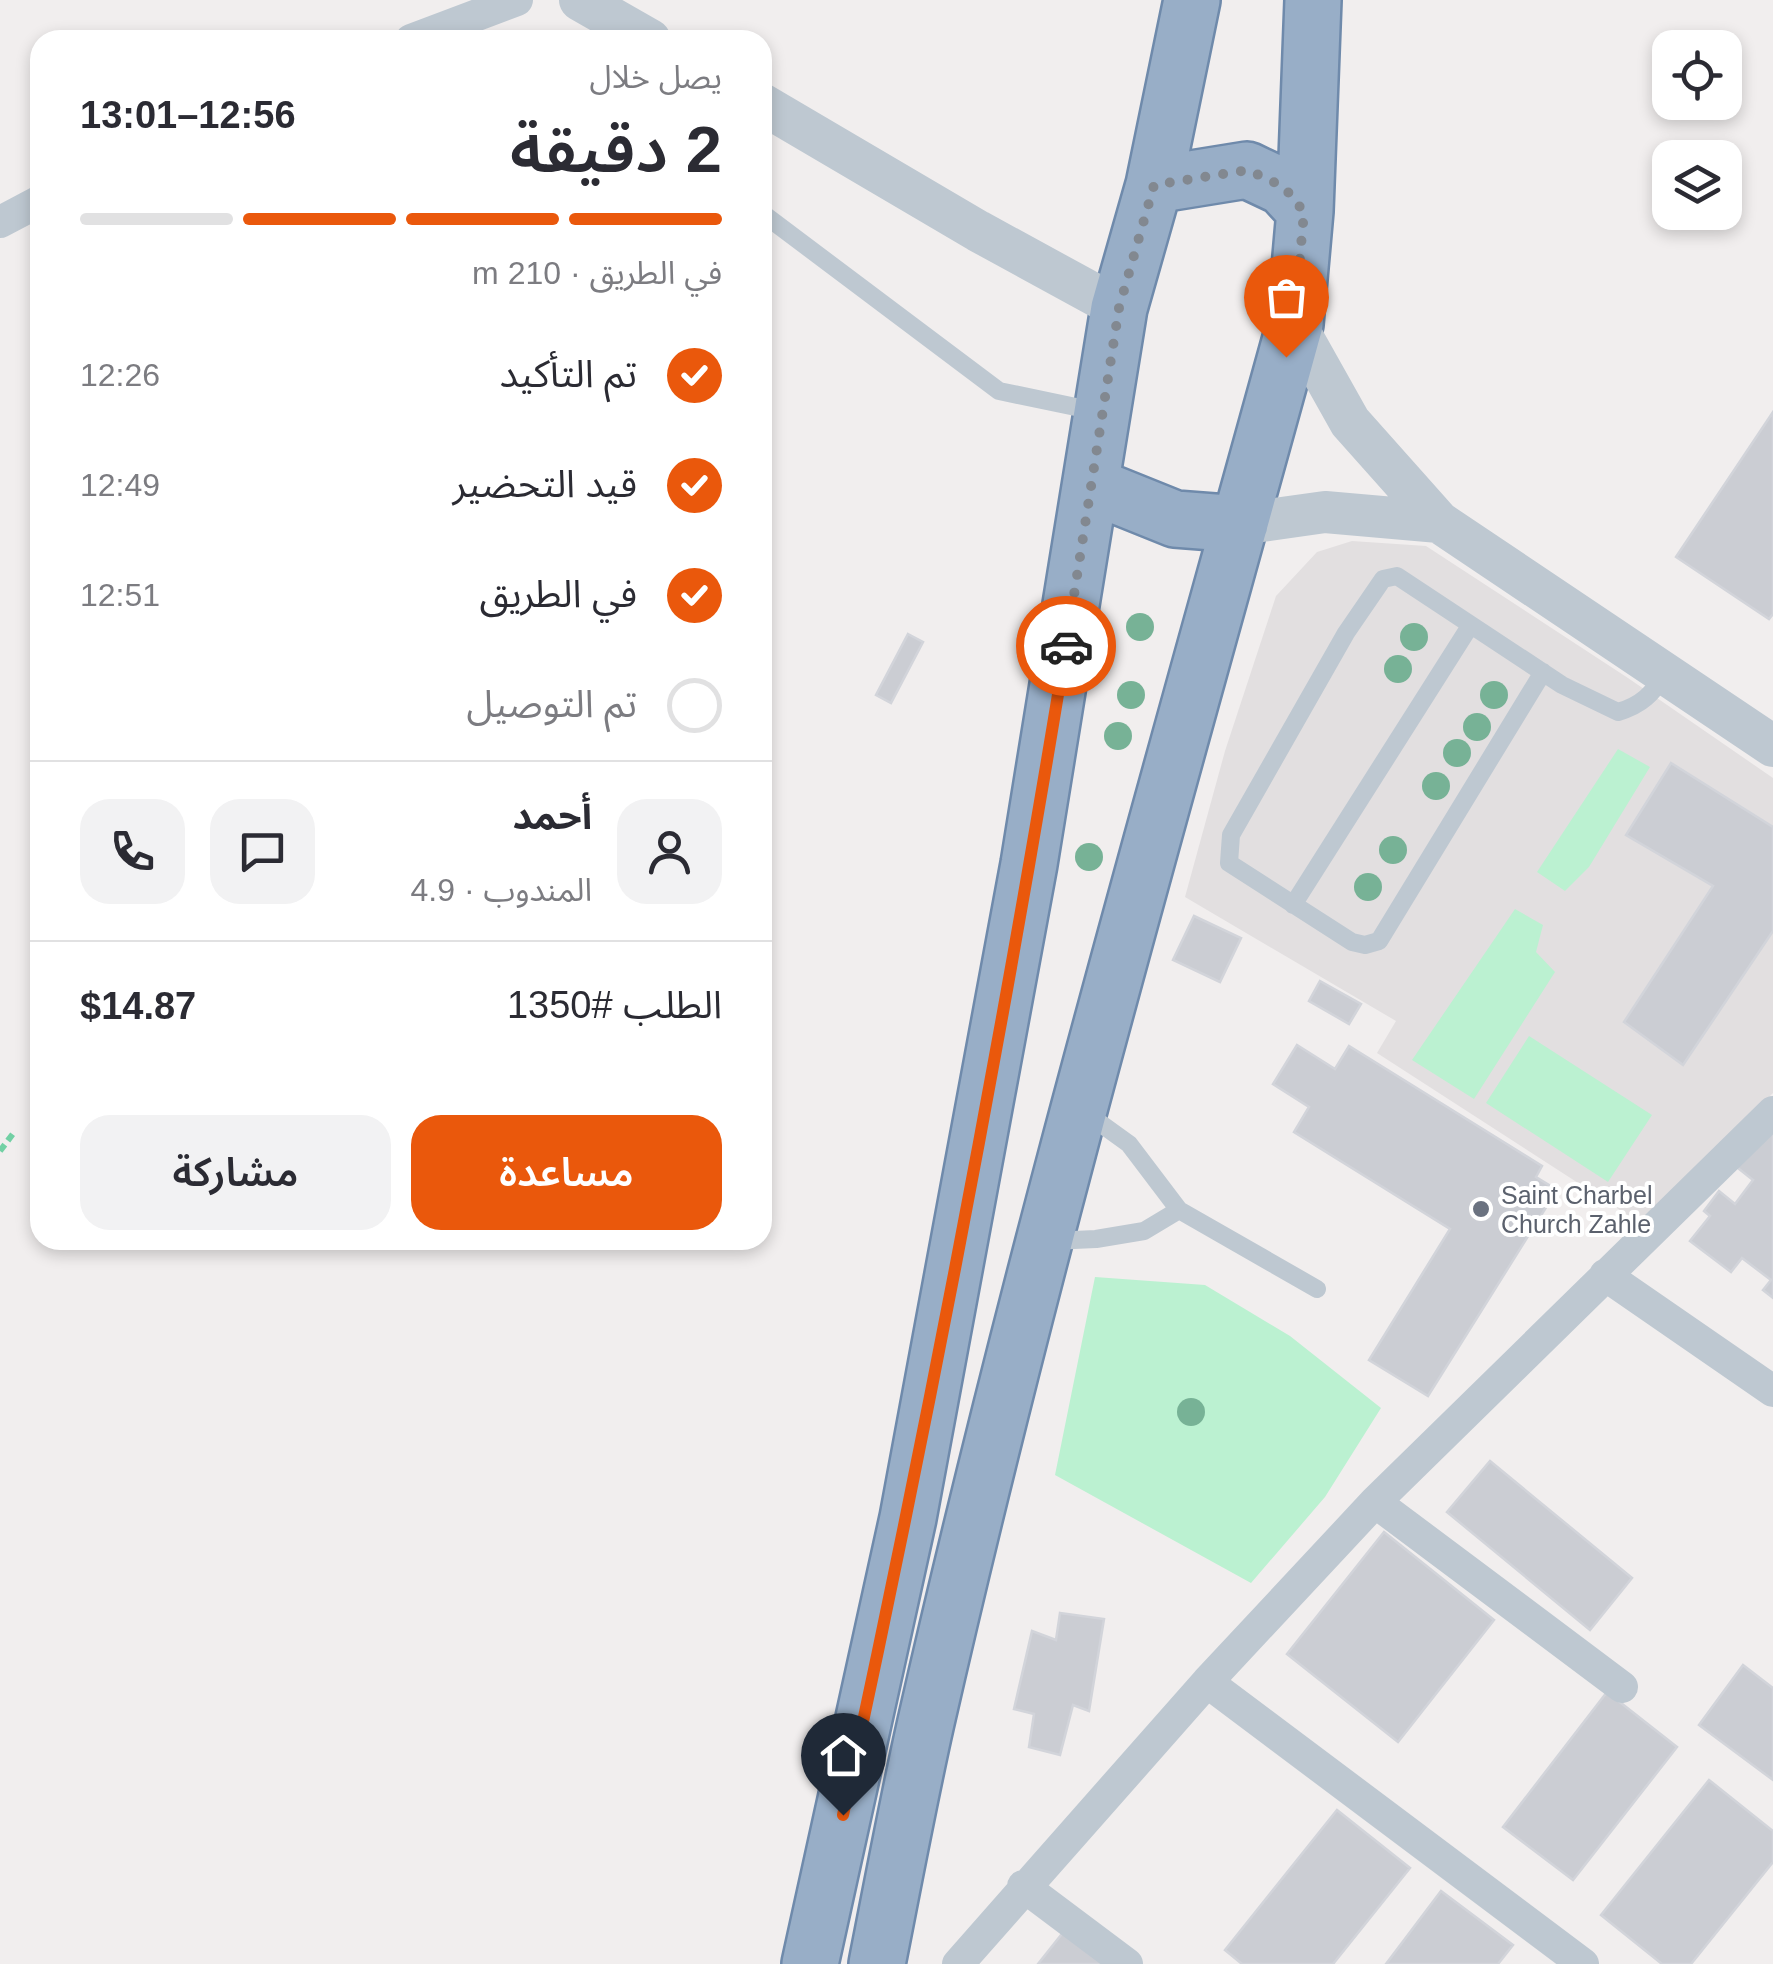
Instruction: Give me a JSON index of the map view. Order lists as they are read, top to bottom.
{
  "places": ["Saint Charbel Church Zahle"],
  "page": {
    "heading": ["2 دقيقة", "يصل خلال", "12:56–13:01"],
    "panel": [
      "أحمد",
      "المندوب · 4.9",
      "الطلب #1350",
      "$14.87"
    ],
    "bar": "في الطريق · 210 m",
    "list": [
      ["تم التأكيد", "12:26"],
      ["قيد التحضير", "12:49"],
      ["في الطريق", "12:51"],
      "تم التوصيل"
    ],
    "buttons": ["مساعدة", "مشاركة"]
  }
}
